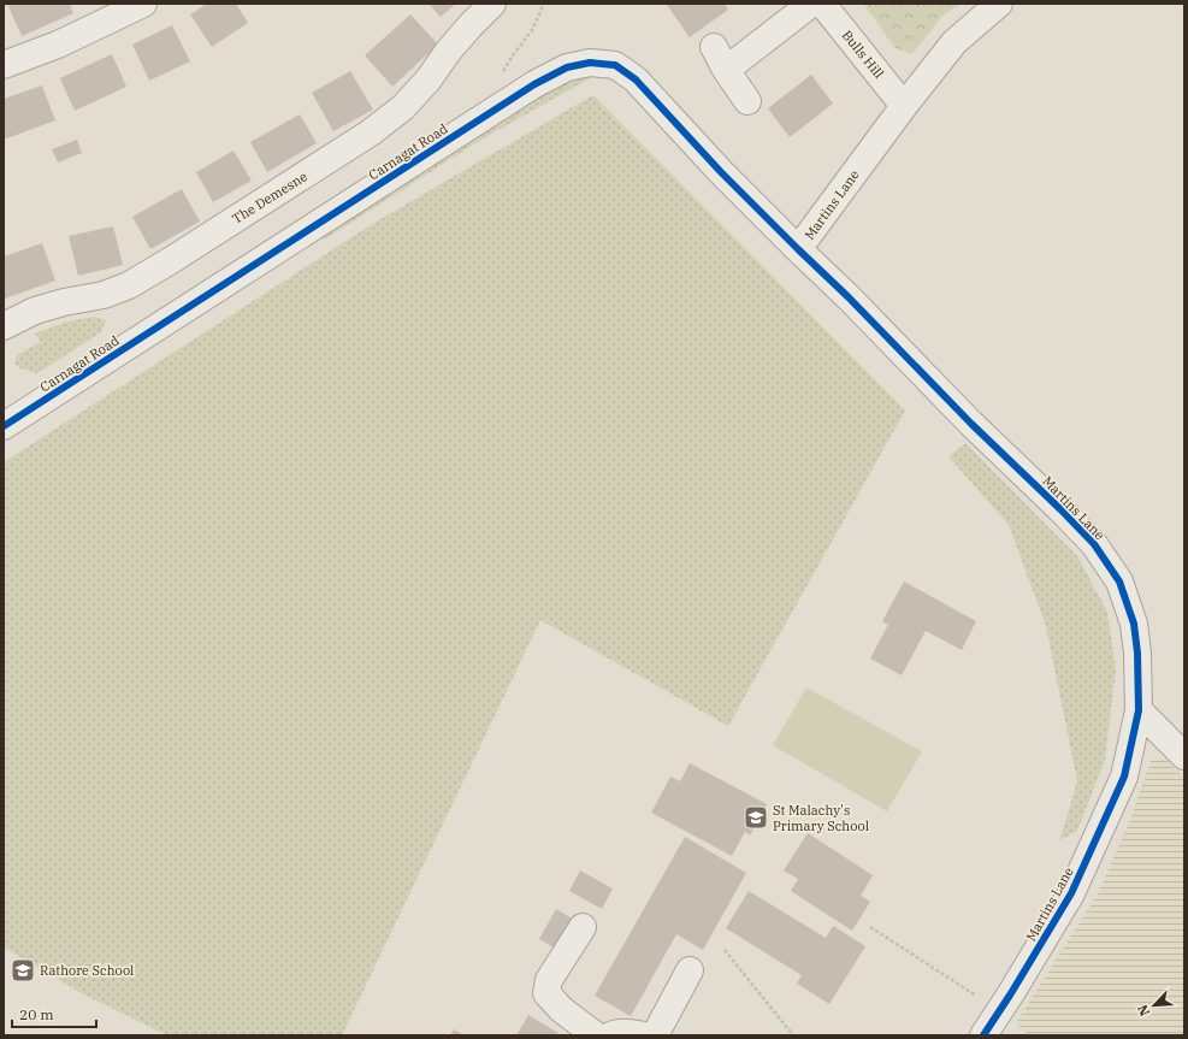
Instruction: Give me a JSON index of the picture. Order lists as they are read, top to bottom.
{
  "streets": {
    "street": [
      "Bulls Hill",
      "Carnagat Road",
      "The Demesne",
      "Martins Lane"
    ]
  },
  "crossings": [
    ["Bulls Hill", "Martins Lane"],
    ["Carnagat Road", "Martins Lane"]
  ],
  "places": {
    "school or university": ["St Malachy's Primary School", "Rathore School"]
  },
  "scale_bar": "20 m",
  "north": "bottom left"
}
